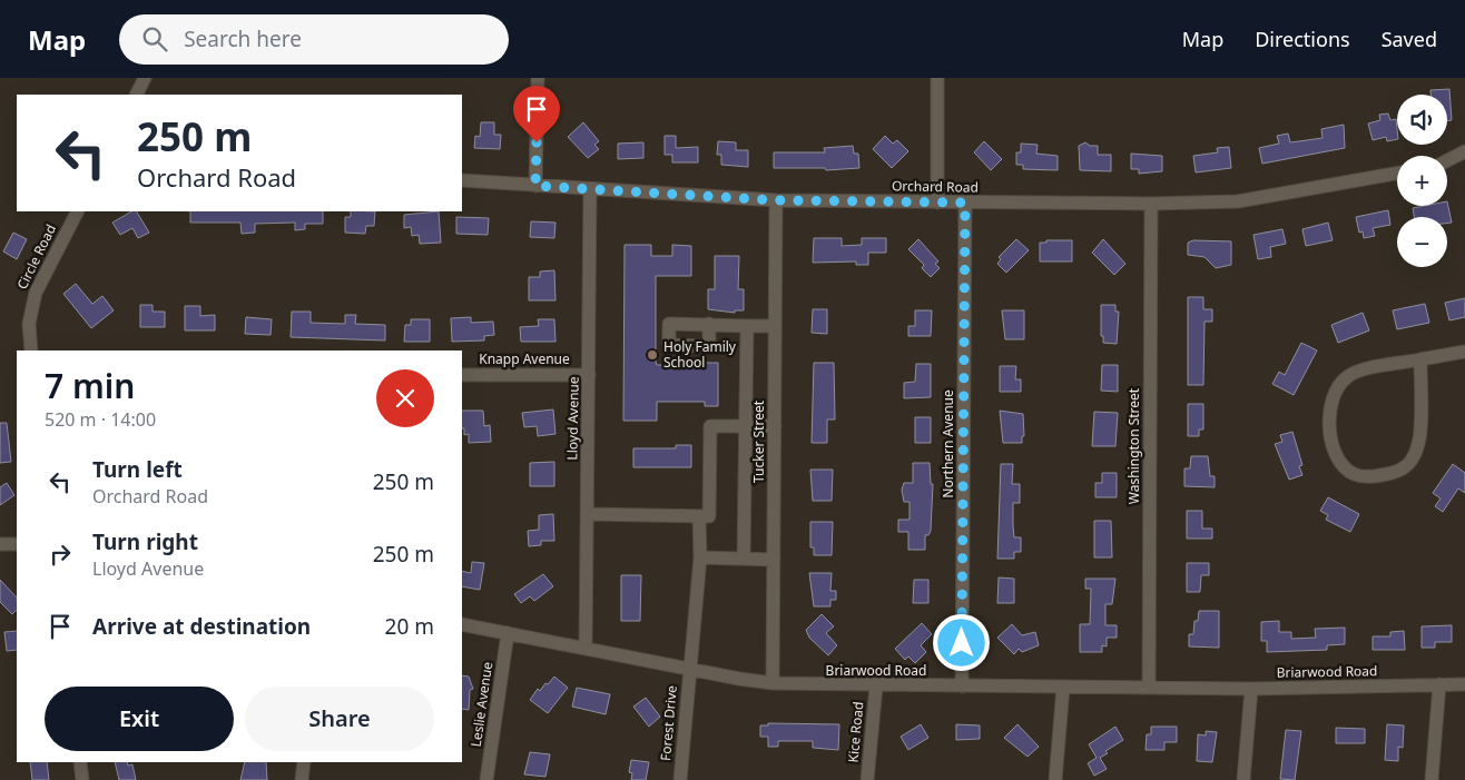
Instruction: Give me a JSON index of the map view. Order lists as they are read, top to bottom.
{
  "streets": {
    "street": [
      "Orchard Road",
      "Circle Road",
      "Knapp Avenue",
      "Lloyd Avenue",
      "Tucker Street",
      "Northern Avenue",
      "Washington Street",
      "Briarwood Road",
      "Leslie Avenue",
      "Forest Drive",
      "Kice Road"
    ]
  },
  "crossings": [
    ["Orchard Road", "Lloyd Avenue"],
    ["Orchard Road", "Tucker Street"],
    ["Orchard Road", "Northern Avenue"],
    ["Orchard Road", "Washington Street"],
    ["Knapp Avenue", "Lloyd Avenue"],
    ["Lloyd Avenue", "Briarwood Road"],
    ["Tucker Street", "Briarwood Road"],
    ["Northern Avenue", "Briarwood Road"],
    ["Washington Street", "Briarwood Road"],
    ["Briarwood Road", "Leslie Avenue"],
    ["Briarwood Road", "Forest Drive"],
    ["Briarwood Road", "Kice Road"]
  ],
  "places": ["Holy Family School"],
  "page": {
    "header": "Map",
    "search": "Search here",
    "nav": ["Map", "Directions", "Saved"],
    "map_buttons": ["+", "−"],
    "turn": ["250 m", "Orchard Road"],
    "heading": ["7 min", "520 m · 14:00"],
    "list": [
      {
        "name": "Turn left",
        "note": "Orchard Road",
        "value": "250 m"
      },
      {
        "name": "Turn right",
        "note": "Lloyd Avenue",
        "value": "250 m"
      },
      {
        "name": "Arrive at destination",
        "value": "20 m"
      }
    ],
    "buttons": ["Exit", "Share"]
  }
}
